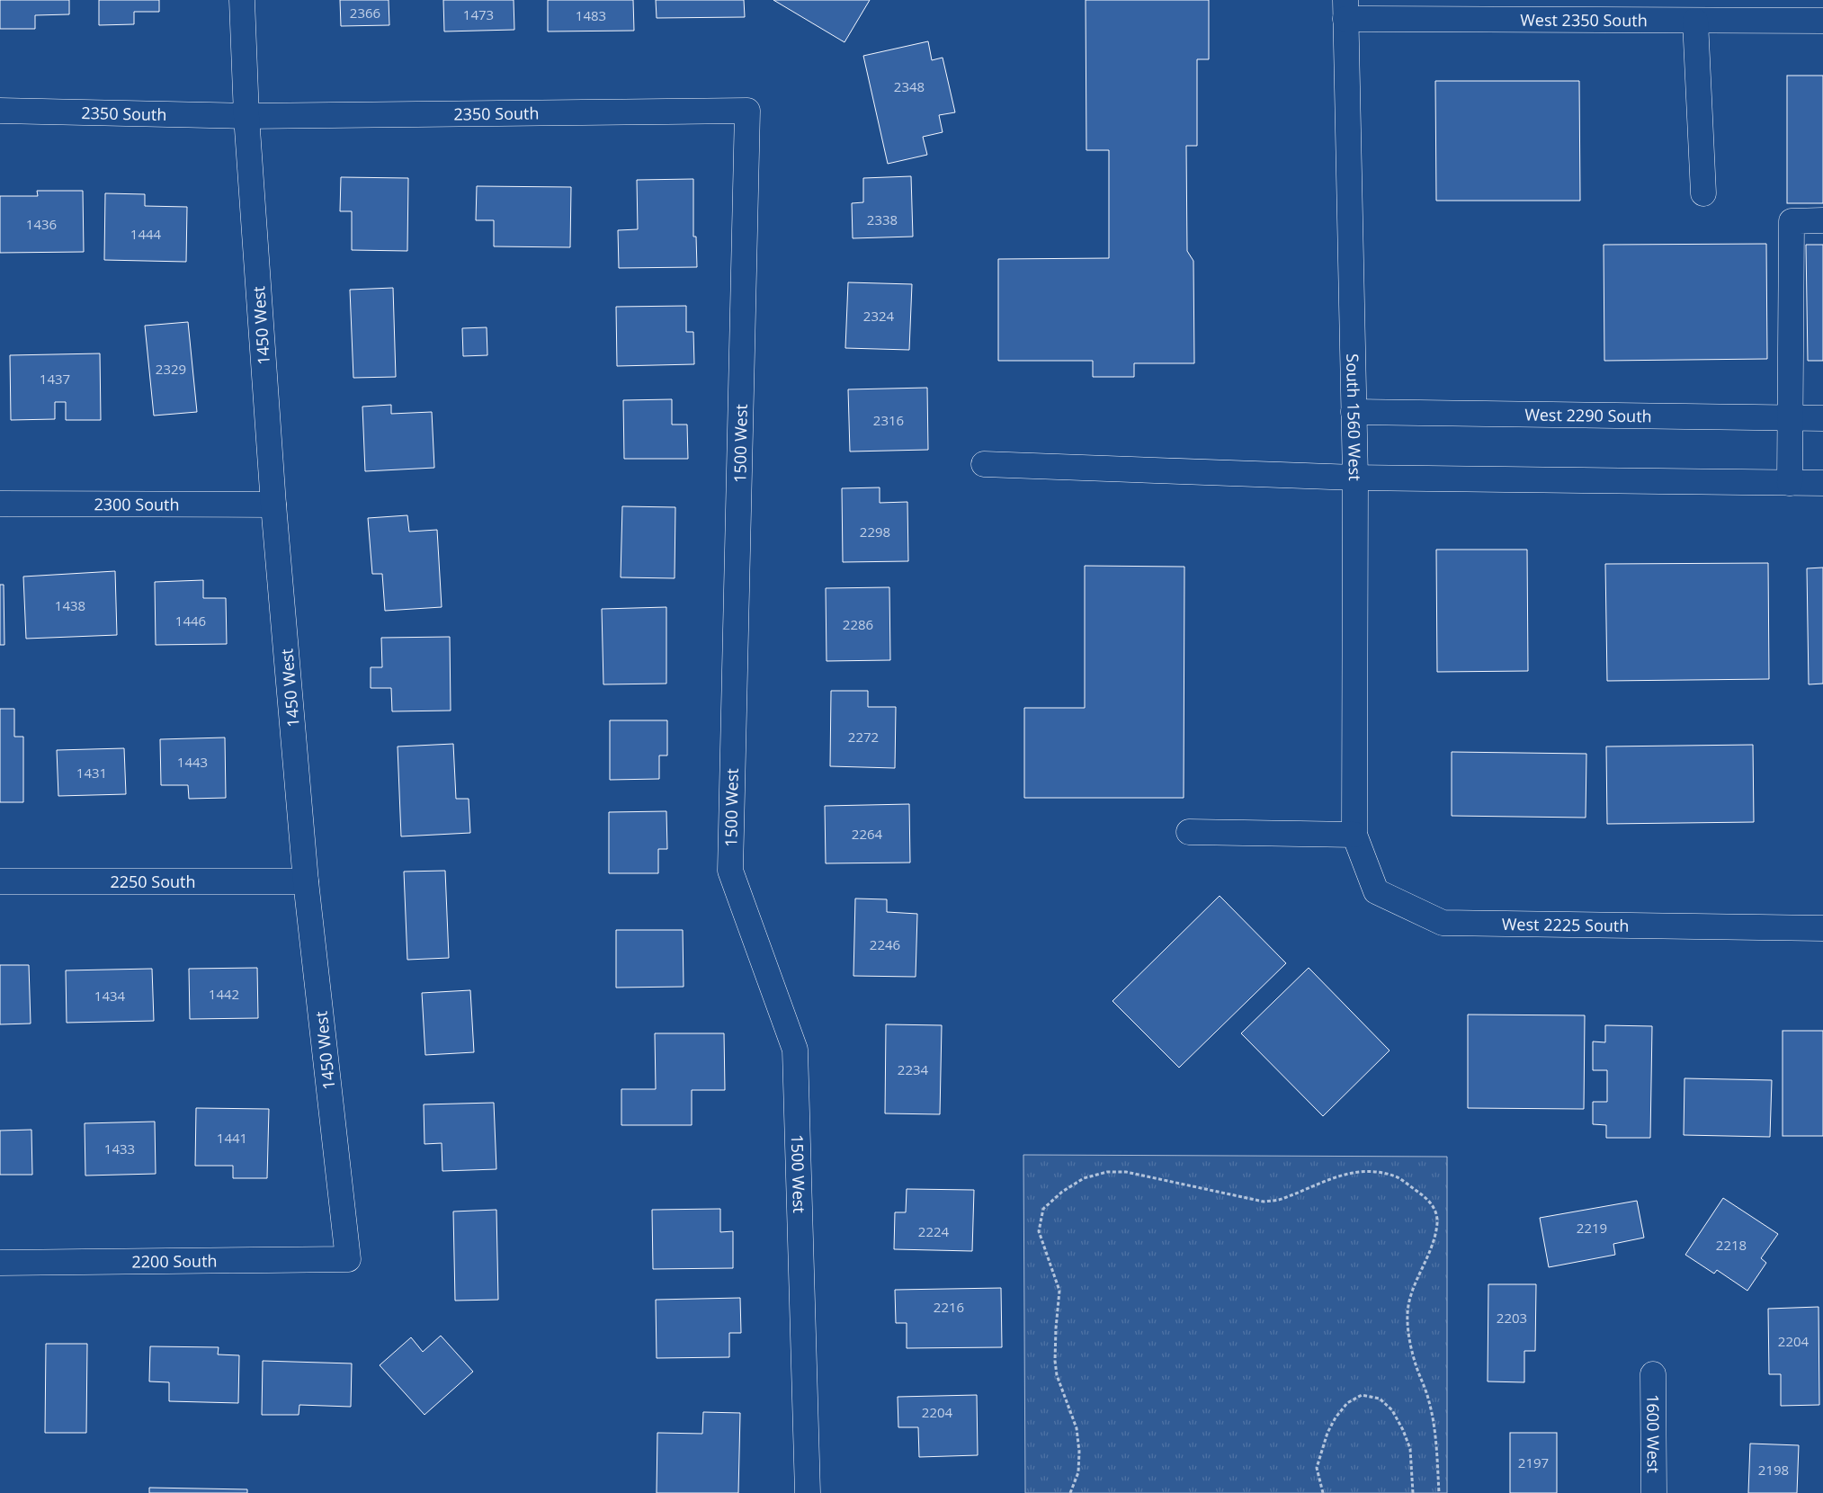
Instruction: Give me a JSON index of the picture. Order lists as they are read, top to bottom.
{
  "streets": {
    "street": [
      "West 2350 South",
      "2350 South",
      "1450 West",
      "West 2290 South",
      "South 1560 West",
      "1500 West",
      "2300 South",
      "2250 South",
      "West 2225 South",
      "2200 South",
      "1600 West"
    ]
  },
  "crossings": [
    ["West 2350 South", "South 1560 West"],
    ["2350 South", "1450 West"],
    ["2350 South", "1500 West"],
    ["1450 West", "2300 South"],
    ["1450 West", "2250 South"],
    ["1450 West", "2200 South"],
    ["West 2290 South", "South 1560 West"],
    ["South 1560 West", "West 2225 South"]
  ],
  "house_numbers": [
    "2366",
    "1473",
    "1483",
    "2348",
    "2338",
    "1436",
    "1444",
    "2324",
    "2329",
    "1437",
    "2316",
    "2298",
    "1438",
    "1446",
    "2286",
    "2272",
    "1443",
    "1431",
    "2264",
    "2246",
    "1442",
    "1434",
    "2234",
    "1441",
    "1433",
    "2219",
    "2224",
    "2218",
    "2216",
    "2203",
    "2204",
    "2204",
    "2197",
    "2198"
  ]
}
